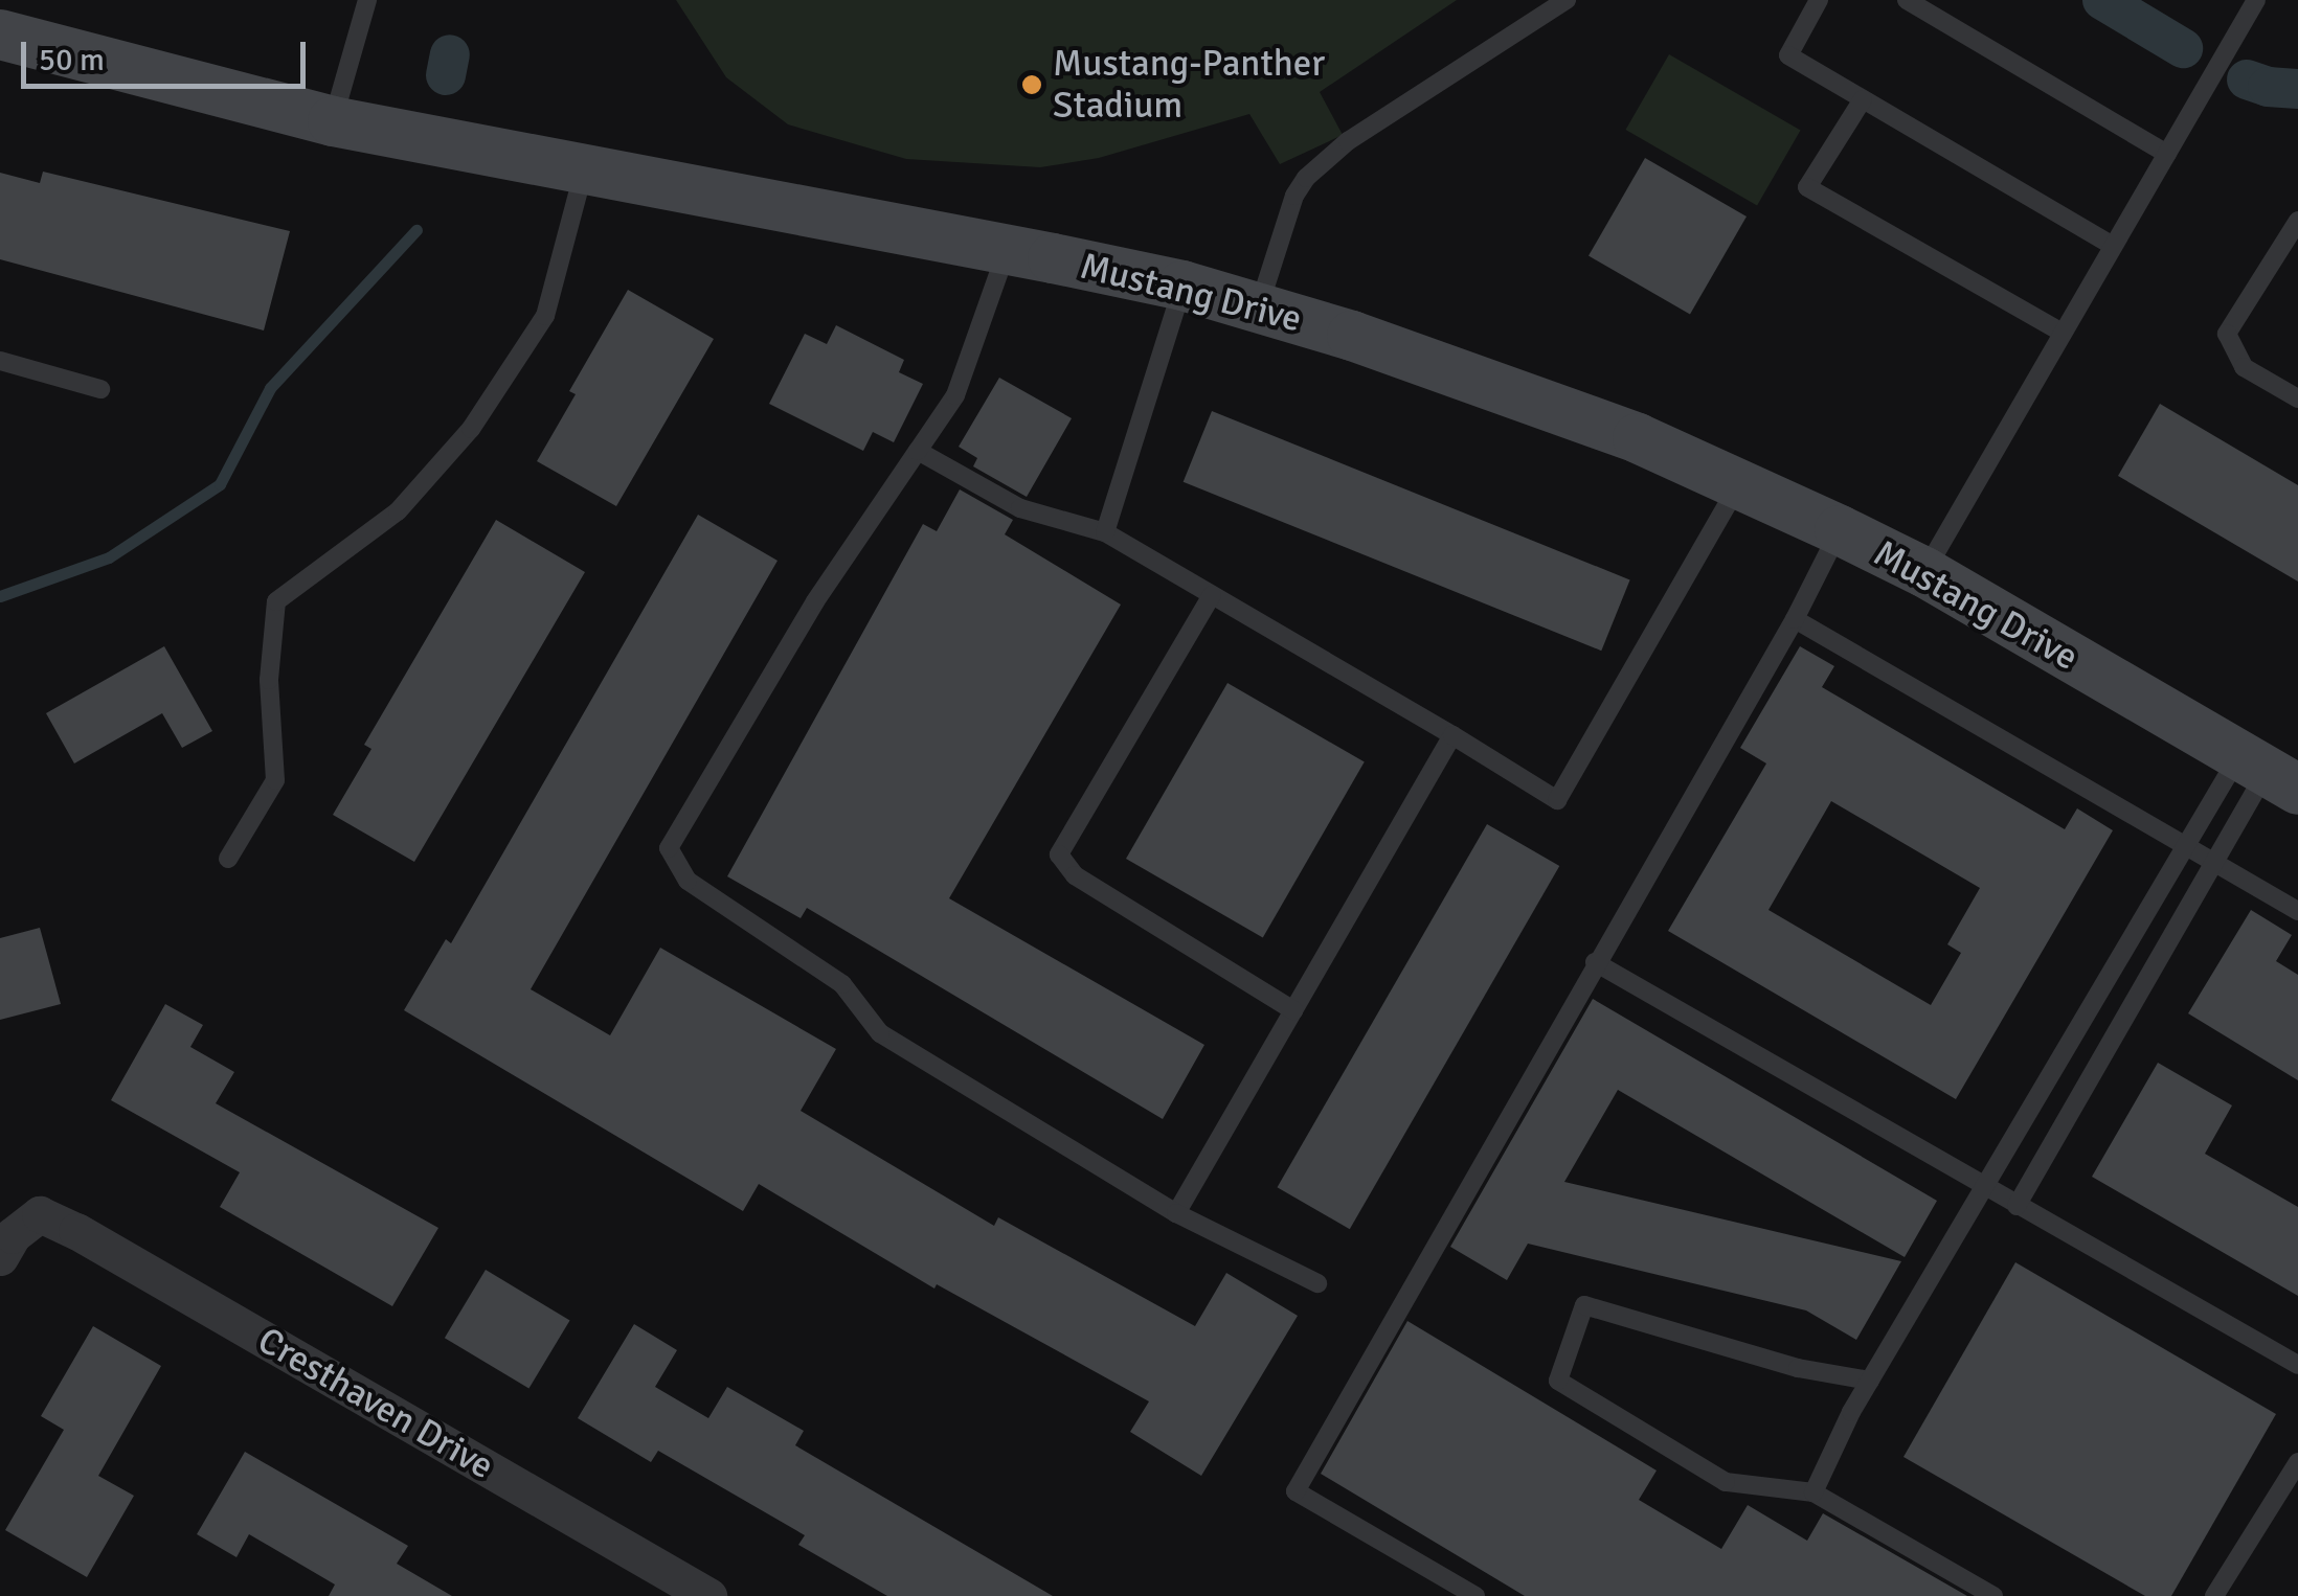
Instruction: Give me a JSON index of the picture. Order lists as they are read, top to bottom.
{
  "streets": {
    "main road": ["Mustang Drive"],
    "street": ["Cresthaven Drive"]
  },
  "places": ["Mustang-Panther Stadium"],
  "scale_bar": "50 m"
}
